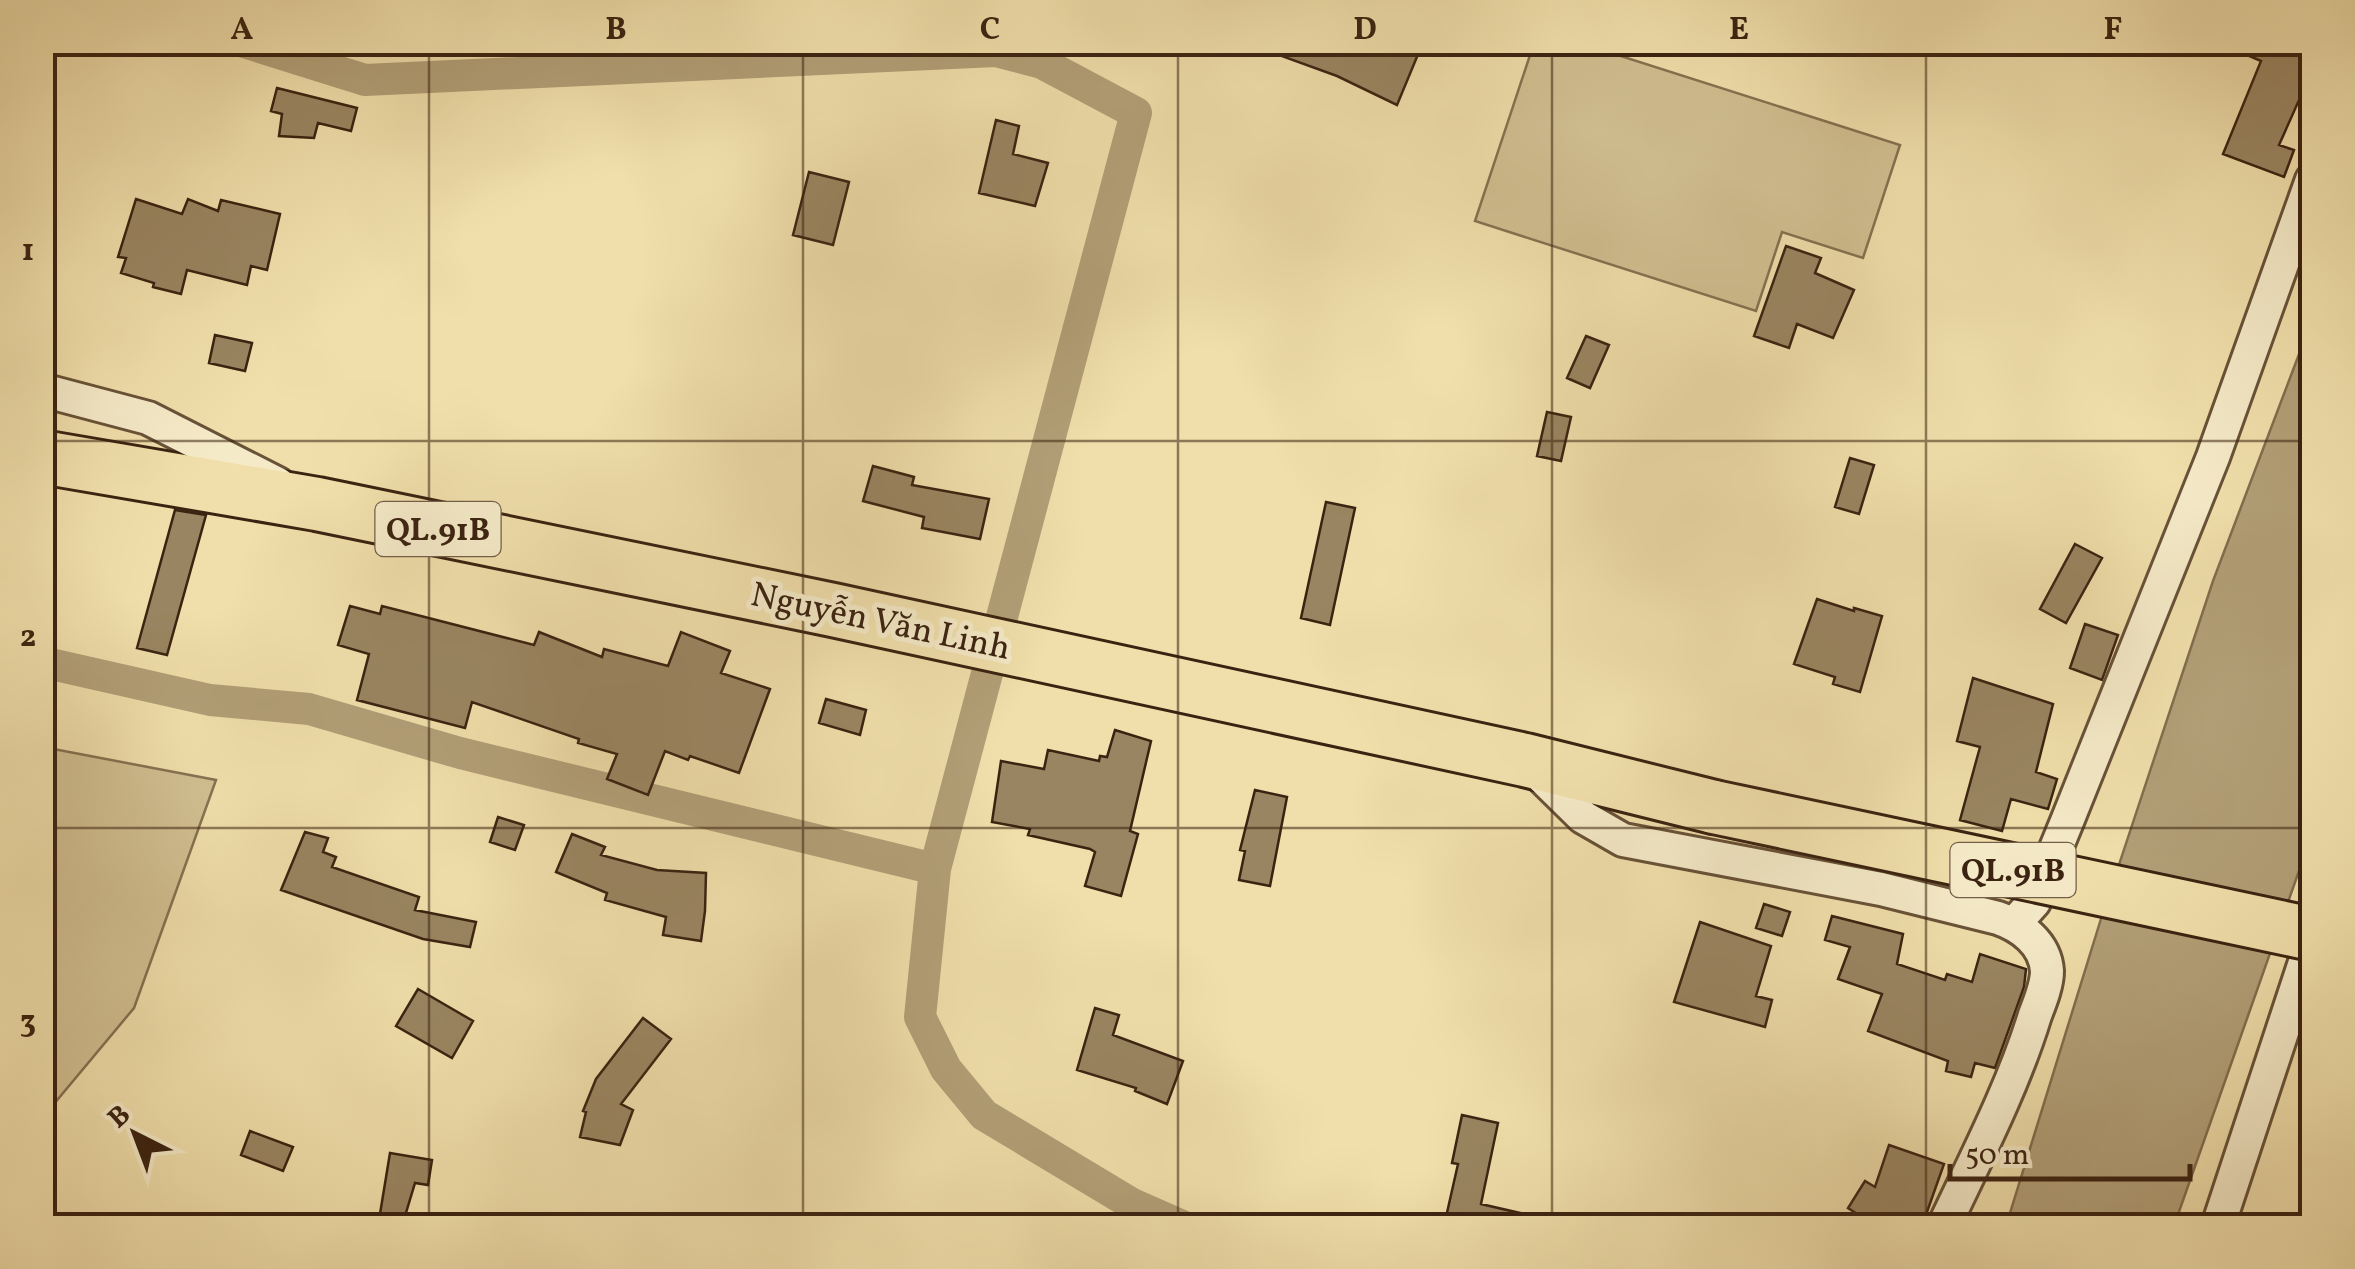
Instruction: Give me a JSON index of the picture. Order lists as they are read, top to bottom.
{
  "streets": {
    "highway": ["QL.91B", "Nguyễn Văn Linh"]
  },
  "scale_bar": "50 m",
  "north": "top left",
  "grid": {
    "columns": [
      "A",
      "B",
      "C",
      "D",
      "E",
      "F"
    ],
    "rows": ["1", "2", "3"]
  }
}
